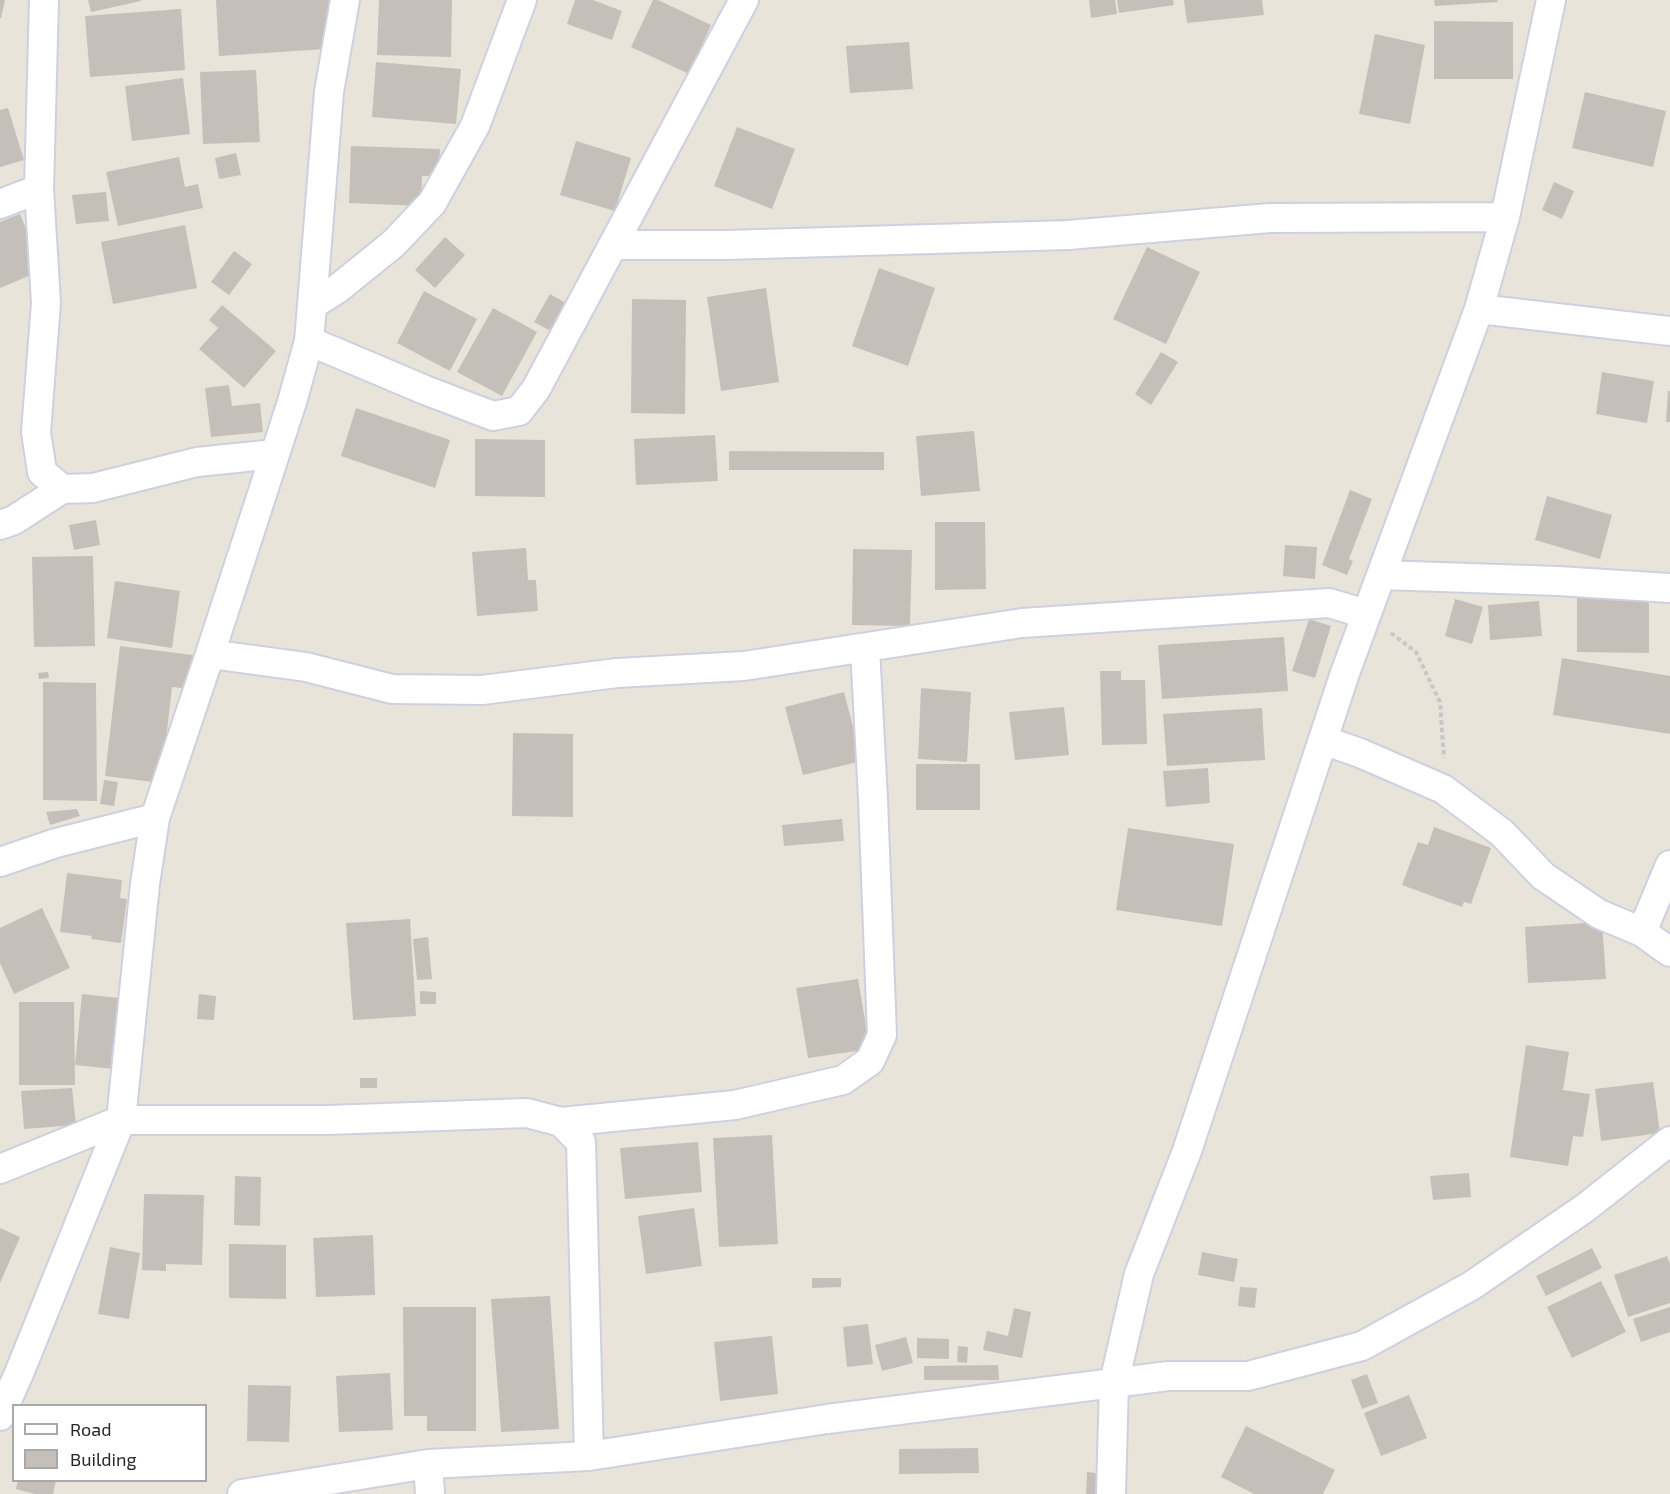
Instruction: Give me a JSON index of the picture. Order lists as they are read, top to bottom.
{
  "legend": ["Road", "Building"]
}
